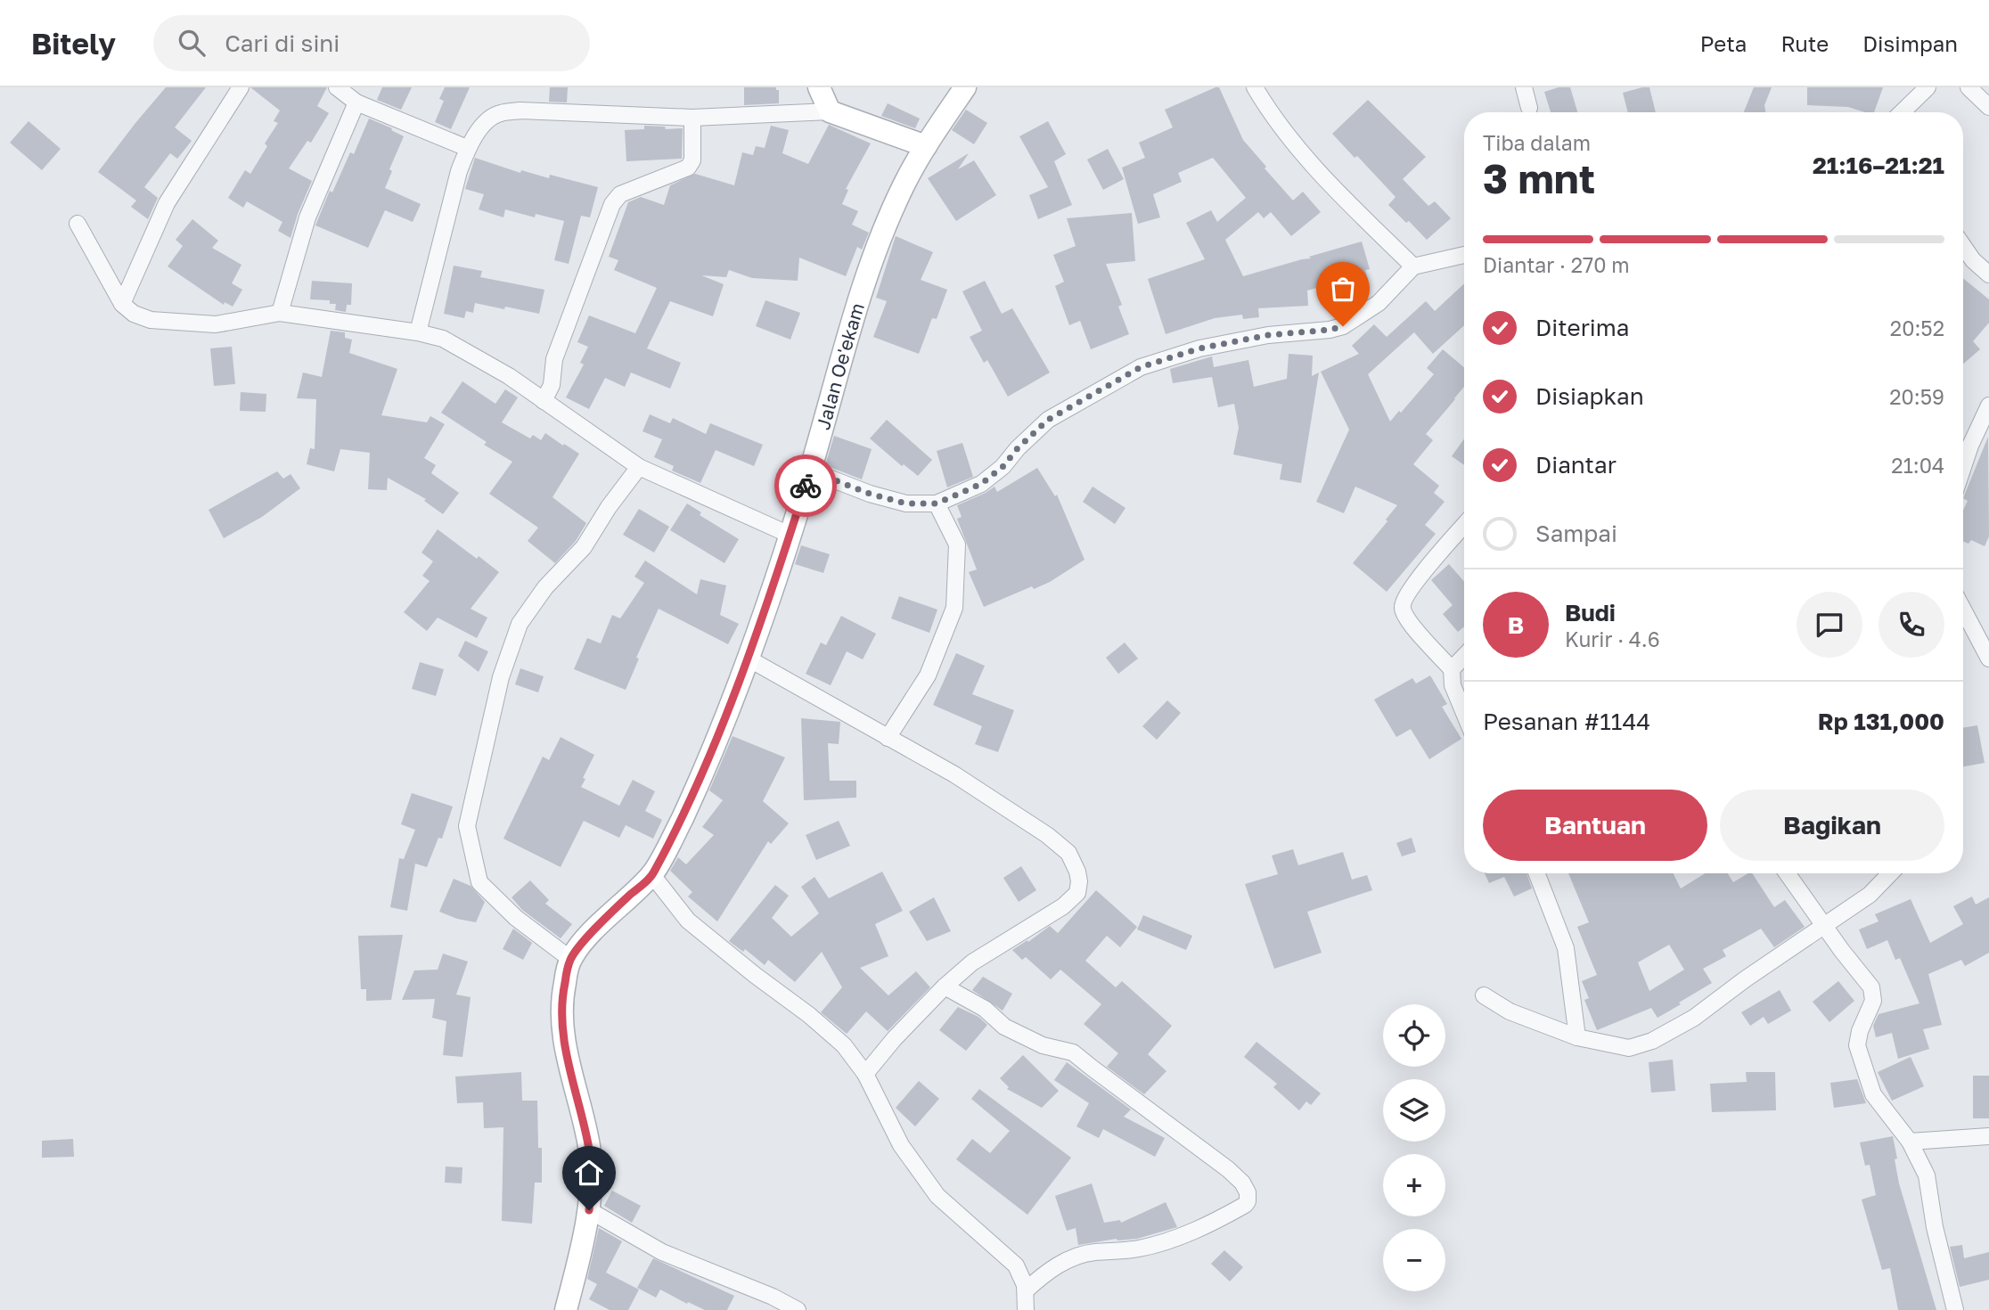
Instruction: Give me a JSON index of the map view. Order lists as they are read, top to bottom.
{
  "streets": {
    "street": ["Jalan Oe'ekam"]
  },
  "page": {
    "header": "Bitely",
    "search": "Cari di sini",
    "nav": ["Peta", "Rute", "Disimpan"],
    "heading": ["3 mnt", "Tiba dalam", "21:16–21:21"],
    "panel": [
      "Budi",
      "Kurir · 4.6",
      "Pesanan #1144",
      "Rp 131,000"
    ],
    "bar": "Diantar · 270 m",
    "list": [
      ["Diterima", "20:52"],
      ["Disiapkan", "20:59"],
      ["Diantar", "21:04"],
      "Sampai"
    ],
    "round": "B",
    "buttons": ["Bantuan", "Bagikan"],
    "map_buttons": ["+", "−"]
  }
}
